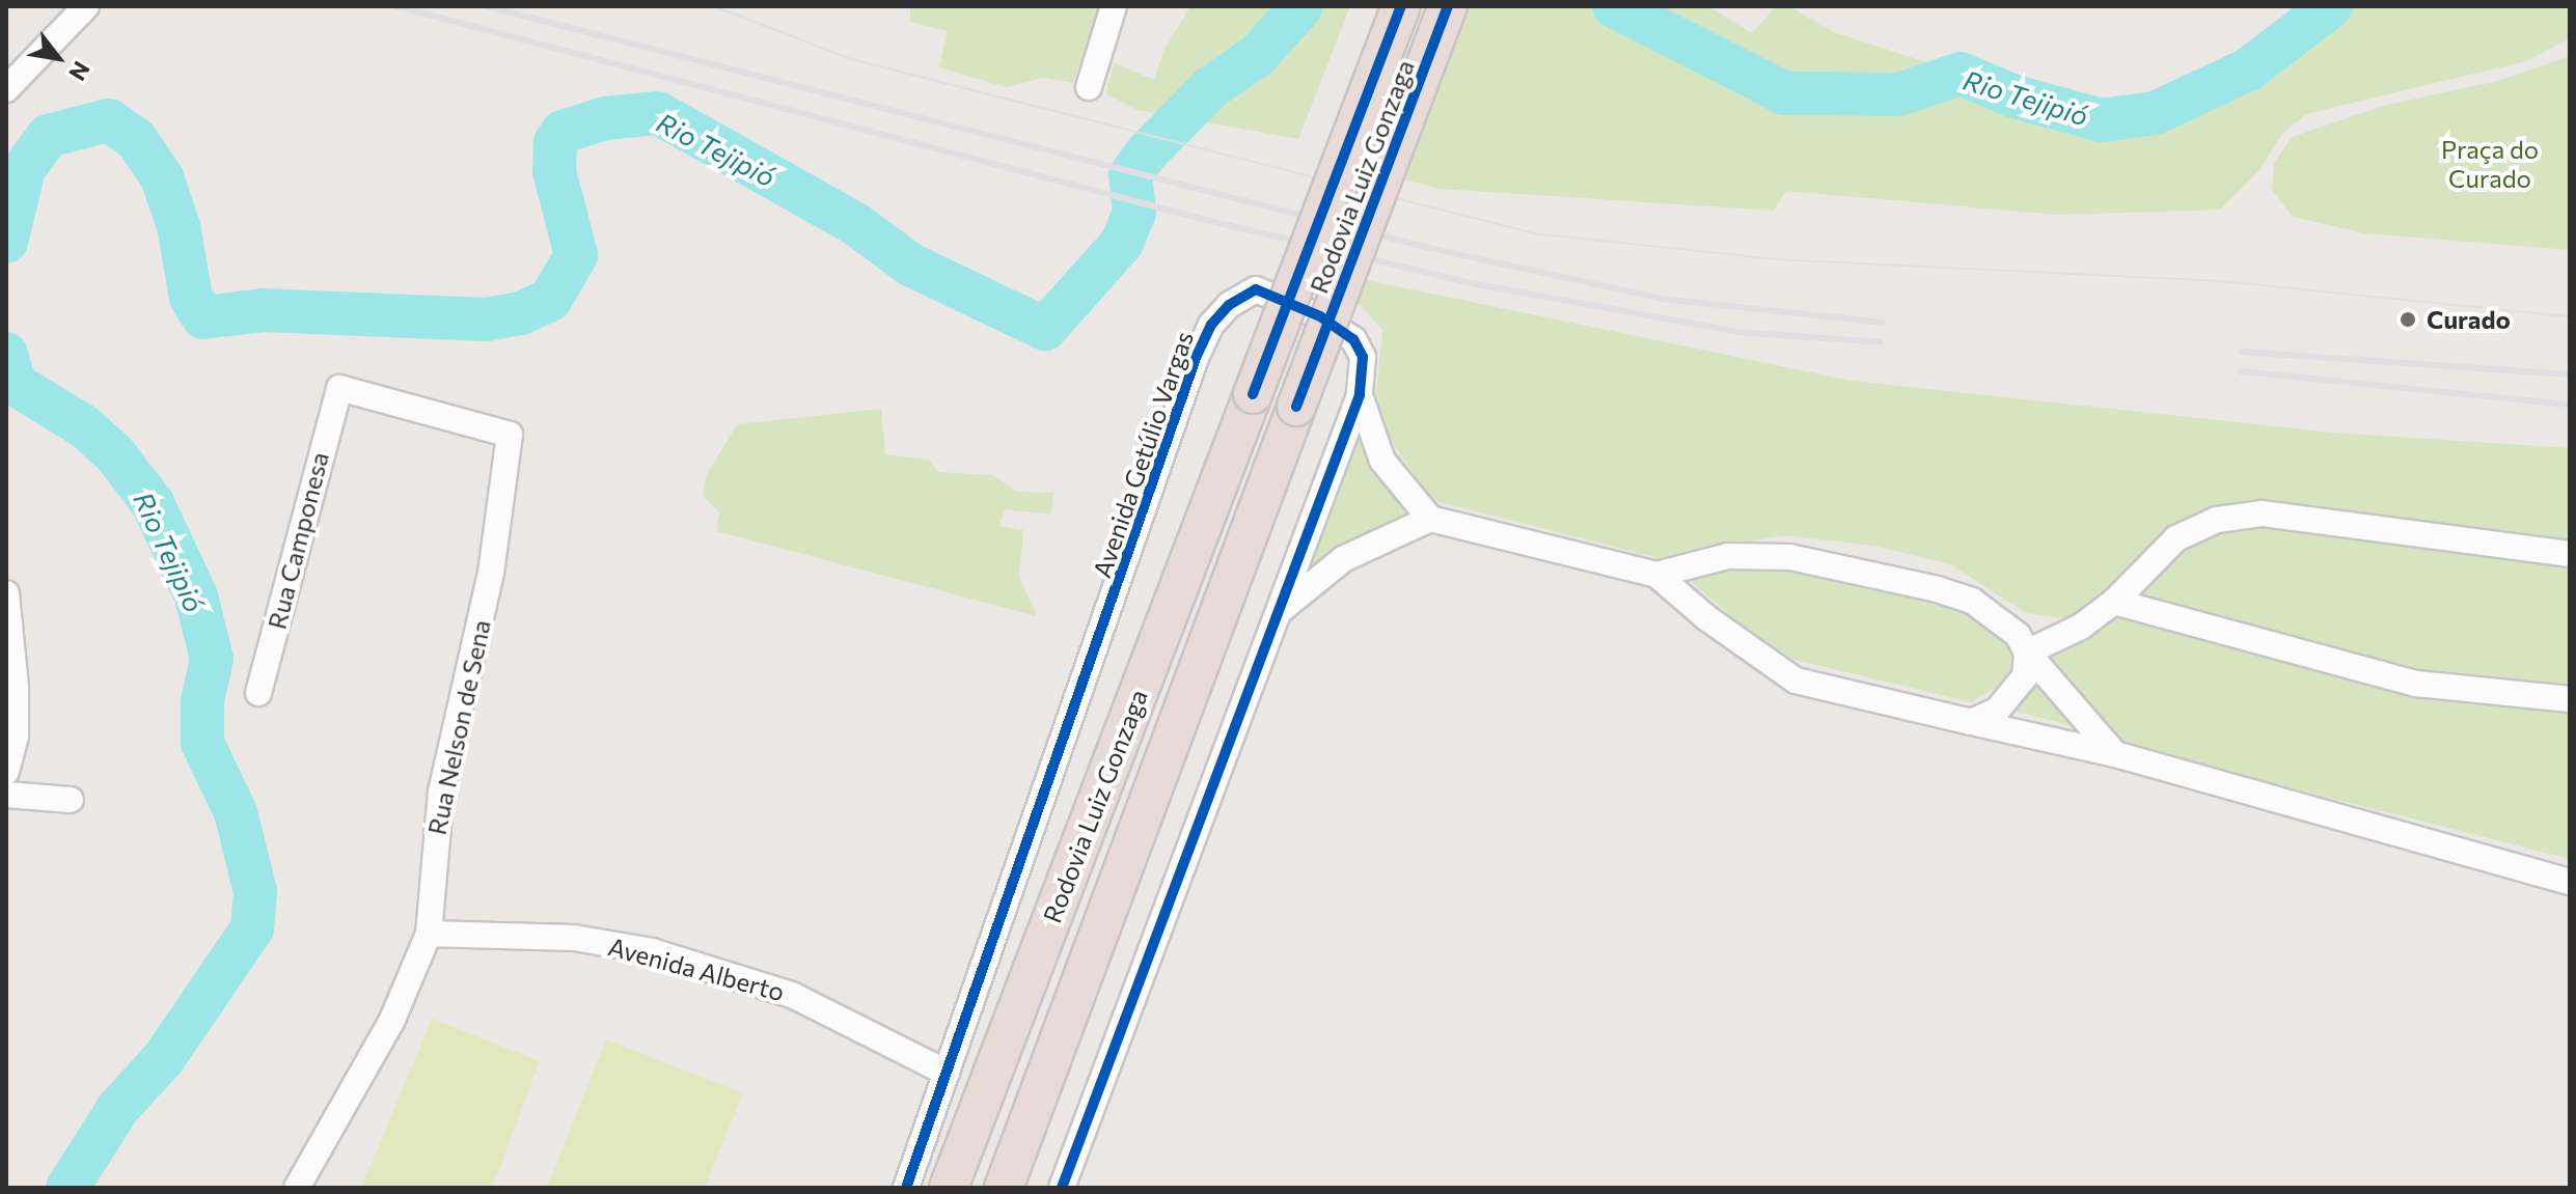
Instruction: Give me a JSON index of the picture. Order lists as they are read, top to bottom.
{
  "streets": {
    "highway": ["Rodovia Luiz Gonzaga"],
    "street": [
      "Avenida Getúlio Vargas",
      "Rua Camponesa",
      "Rua Nelson de Sena",
      "Avenida Alberto"
    ]
  },
  "crossings": [
    ["Avenida Getúlio Vargas", "Avenida Alberto"],
    ["Rua Camponesa", "Rua Nelson de Sena"],
    ["Rua Nelson de Sena", "Avenida Alberto"]
  ],
  "water": ["Rio Tejipió"],
  "parks": ["Praça do Curado"],
  "places": ["Curado"],
  "north": "bottom right"
}
